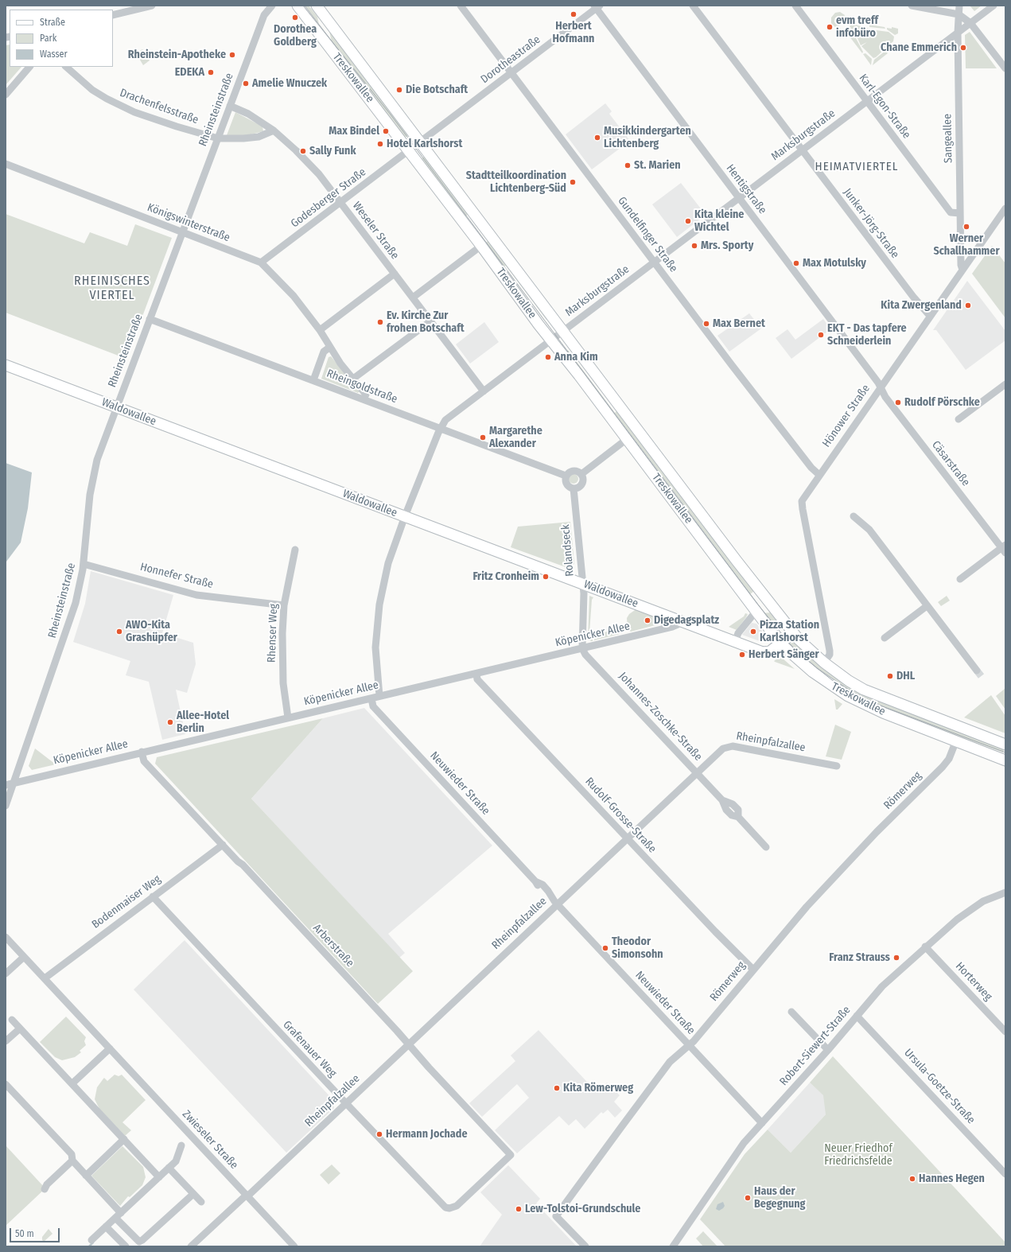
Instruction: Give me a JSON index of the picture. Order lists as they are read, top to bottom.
{
  "streets": {
    "main road": ["Treskowallee", "Waldowallee"],
    "street": [
      "Dorotheastraße",
      "Drachenfelsstraße",
      "Karl-Egon-Straße",
      "Rheinsteinstraße",
      "Marksburgstraße",
      "Sangeallee",
      "Hentigstraße",
      "Godesberger Straße",
      "Königswinterstraße",
      "Junker-Jörg-Straße",
      "Weseler Straße",
      "Gundelfinger Straße",
      "Rheingoldstraße",
      "Hönower Straße",
      "Cäsarstraße",
      "Rolandseck",
      "Honnefer Straße",
      "Rhenser Weg",
      "Köpenicker Allee",
      "Johannes-Zoschke-Straße",
      "Rheinpfalzallee",
      "Neuwieder Straße",
      "Römerweg",
      "Rudolf-Grosse-Straße",
      "Bodenmaiser Weg",
      "Arberstraße",
      "Horterweg",
      "Robert-Siewert-Straße",
      "Grafenauer Weg",
      "Ursula-Goetze-Straße",
      "Zwieseler Straße"
    ]
  },
  "crossings": [
    ["Dorotheastraße", "Treskowallee"],
    ["Dorotheastraße", "Hentigstraße"],
    ["Dorotheastraße", "Gundelfinger Straße"],
    ["Treskowallee", "Marksburgstraße"],
    ["Treskowallee", "Godesberger Straße"],
    ["Treskowallee", "Waldowallee"],
    ["Treskowallee", "Hönower Straße"],
    ["Treskowallee", "Römerweg"],
    ["Drachenfelsstraße", "Rheinsteinstraße"],
    ["Drachenfelsstraße", "Weseler Straße"],
    ["Karl-Egon-Straße", "Marksburgstraße"],
    ["Karl-Egon-Straße", "Sangeallee"],
    ["Rheinsteinstraße", "Königswinterstraße"],
    ["Rheinsteinstraße", "Weseler Straße"],
    ["Rheinsteinstraße", "Rheingoldstraße"],
    ["Rheinsteinstraße", "Waldowallee"],
    ["Rheinsteinstraße", "Honnefer Straße"],
    ["Rheinsteinstraße", "Köpenicker Allee"],
    ["Marksburgstraße", "Sangeallee"],
    ["Marksburgstraße", "Hentigstraße"],
    ["Marksburgstraße", "Junker-Jörg-Straße"],
    ["Marksburgstraße", "Weseler Straße"],
    ["Marksburgstraße", "Gundelfinger Straße"],
    ["Marksburgstraße", "Rheingoldstraße"],
    ["Marksburgstraße", "Waldowallee"],
    ["Marksburgstraße", "Köpenicker Allee"],
    ["Sangeallee", "Hönower Straße"],
    ["Hentigstraße", "Hönower Straße"],
    ["Hentigstraße", "Cäsarstraße"],
    ["Godesberger Straße", "Königswinterstraße"],
    ["Godesberger Straße", "Weseler Straße"],
    ["Königswinterstraße", "Rheingoldstraße"],
    ["Junker-Jörg-Straße", "Hönower Straße"],
    ["Gundelfinger Straße", "Hönower Straße"],
    ["Rheingoldstraße", "Rolandseck"],
    ["Waldowallee", "Rolandseck"],
    ["Waldowallee", "Köpenicker Allee"],
    ["Hönower Straße", "Cäsarstraße"],
    ["Rolandseck", "Köpenicker Allee"],
    ["Rolandseck", "Johannes-Zoschke-Straße"],
    ["Honnefer Straße", "Rhenser Weg"],
    ["Rhenser Weg", "Köpenicker Allee"],
    ["Köpenicker Allee", "Johannes-Zoschke-Straße"],
    ["Köpenicker Allee", "Neuwieder Straße"],
    ["Köpenicker Allee", "Rudolf-Grosse-Straße"],
    ["Köpenicker Allee", "Arberstraße"],
    ["Johannes-Zoschke-Straße", "Rheinpfalzallee"],
    ["Rheinpfalzallee", "Neuwieder Straße"],
    ["Rheinpfalzallee", "Rudolf-Grosse-Straße"],
    ["Rheinpfalzallee", "Arberstraße"],
    ["Rheinpfalzallee", "Grafenauer Weg"],
    ["Rheinpfalzallee", "Zwieseler Straße"],
    ["Neuwieder Straße", "Römerweg"],
    ["Neuwieder Straße", "Robert-Siewert-Straße"],
    ["Römerweg", "Rudolf-Grosse-Straße"],
    ["Bodenmaiser Weg", "Arberstraße"],
    ["Bodenmaiser Weg", "Grafenauer Weg"],
    ["Bodenmaiser Weg", "Zwieseler Straße"],
    ["Arberstraße", "Grafenauer Weg"],
    ["Horterweg", "Robert-Siewert-Straße"],
    ["Robert-Siewert-Straße", "Ursula-Goetze-Straße"]
  ],
  "districts": ["HEIMATVIERTEL", "RHEINISCHES VIERTEL"],
  "parks": ["Neuer Friedhof Friedrichsfelde"],
  "places": [
    "Herbert Hofmann",
    "Dorothea Goldberg",
    "evm treff infobüro",
    "Chane Emmerich",
    "Rheinstein-Apotheke",
    "EDEKA",
    "Amelie Wnuczek",
    "Die Botschaft",
    "Max Bindel",
    "Musikkindergarten Lichtenberg",
    "Hotel Karlshorst",
    "Sally Funk",
    "St. Marien",
    "Stadtteilkoordination Lichtenberg-Süd",
    "Kita kleine Wichtel",
    "Werner Schallhammer",
    "Mrs. Sporty",
    "Max Motulsky",
    "Kita Zwergenland",
    "Ev. Kirche Zur frohen Botschaft",
    "Max Bernet",
    "EKT - Das tapfere Schneiderlein",
    "Anna Kim",
    "Rudolf Pörschke",
    "Margarethe Alexander",
    "Fritz Cronheim",
    "Digedagsplatz",
    "AWO-Kita Grashüpfer",
    "Pizza Station Karlshorst",
    "Herbert Sänger",
    "DHL",
    "Allee-Hotel Berlin",
    "Theodor Simonsohn",
    "Franz Strauss",
    "Kita Römerweg",
    "Hermann Jochade",
    "Hannes Hegen",
    "Haus der Begegnung",
    "Lew-Tolstoi-Grundschule"
  ],
  "legend": ["Straße", "Park", "Wasser"],
  "scale_bar": "50 m"
}
